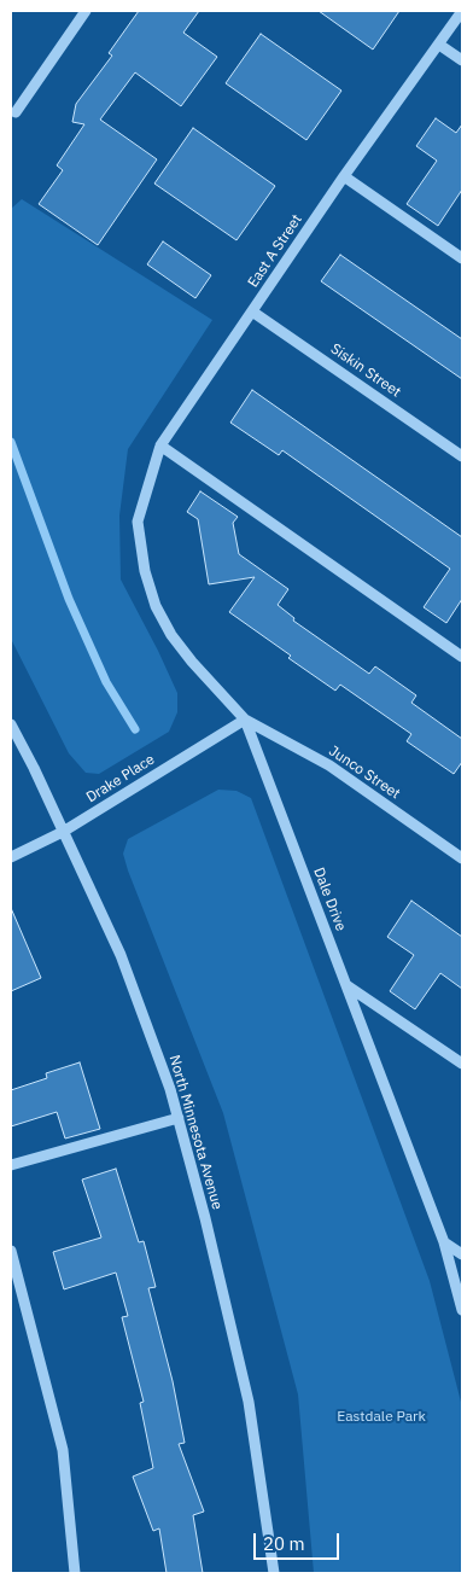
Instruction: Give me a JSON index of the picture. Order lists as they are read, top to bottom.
{
  "streets": {
    "street": [
      "East A Street",
      "Siskin Street",
      "Junco Street",
      "Drake Place",
      "Dale Drive",
      "North Minnesota Avenue"
    ]
  },
  "crossings": [
    ["East A Street", "Siskin Street"],
    ["East A Street", "Dale Drive"],
    ["Junco Street", "Drake Place"],
    ["Junco Street", "Dale Drive"],
    ["Drake Place", "Dale Drive"],
    ["Drake Place", "North Minnesota Avenue"]
  ],
  "parks": ["Eastdale Park"],
  "scale_bar": "20 m"
}
